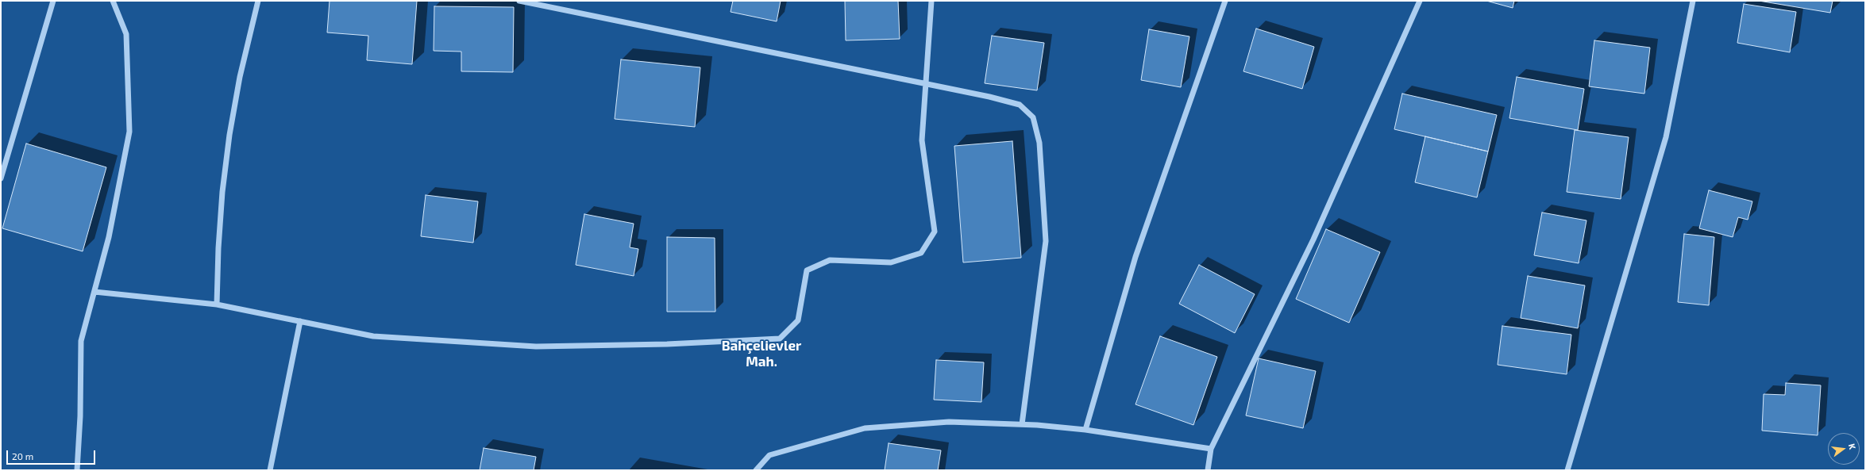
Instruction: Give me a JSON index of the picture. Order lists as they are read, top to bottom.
{
  "districts": ["Bahçelievler Mah."],
  "scale_bar": "20 m",
  "north": "right"
}
